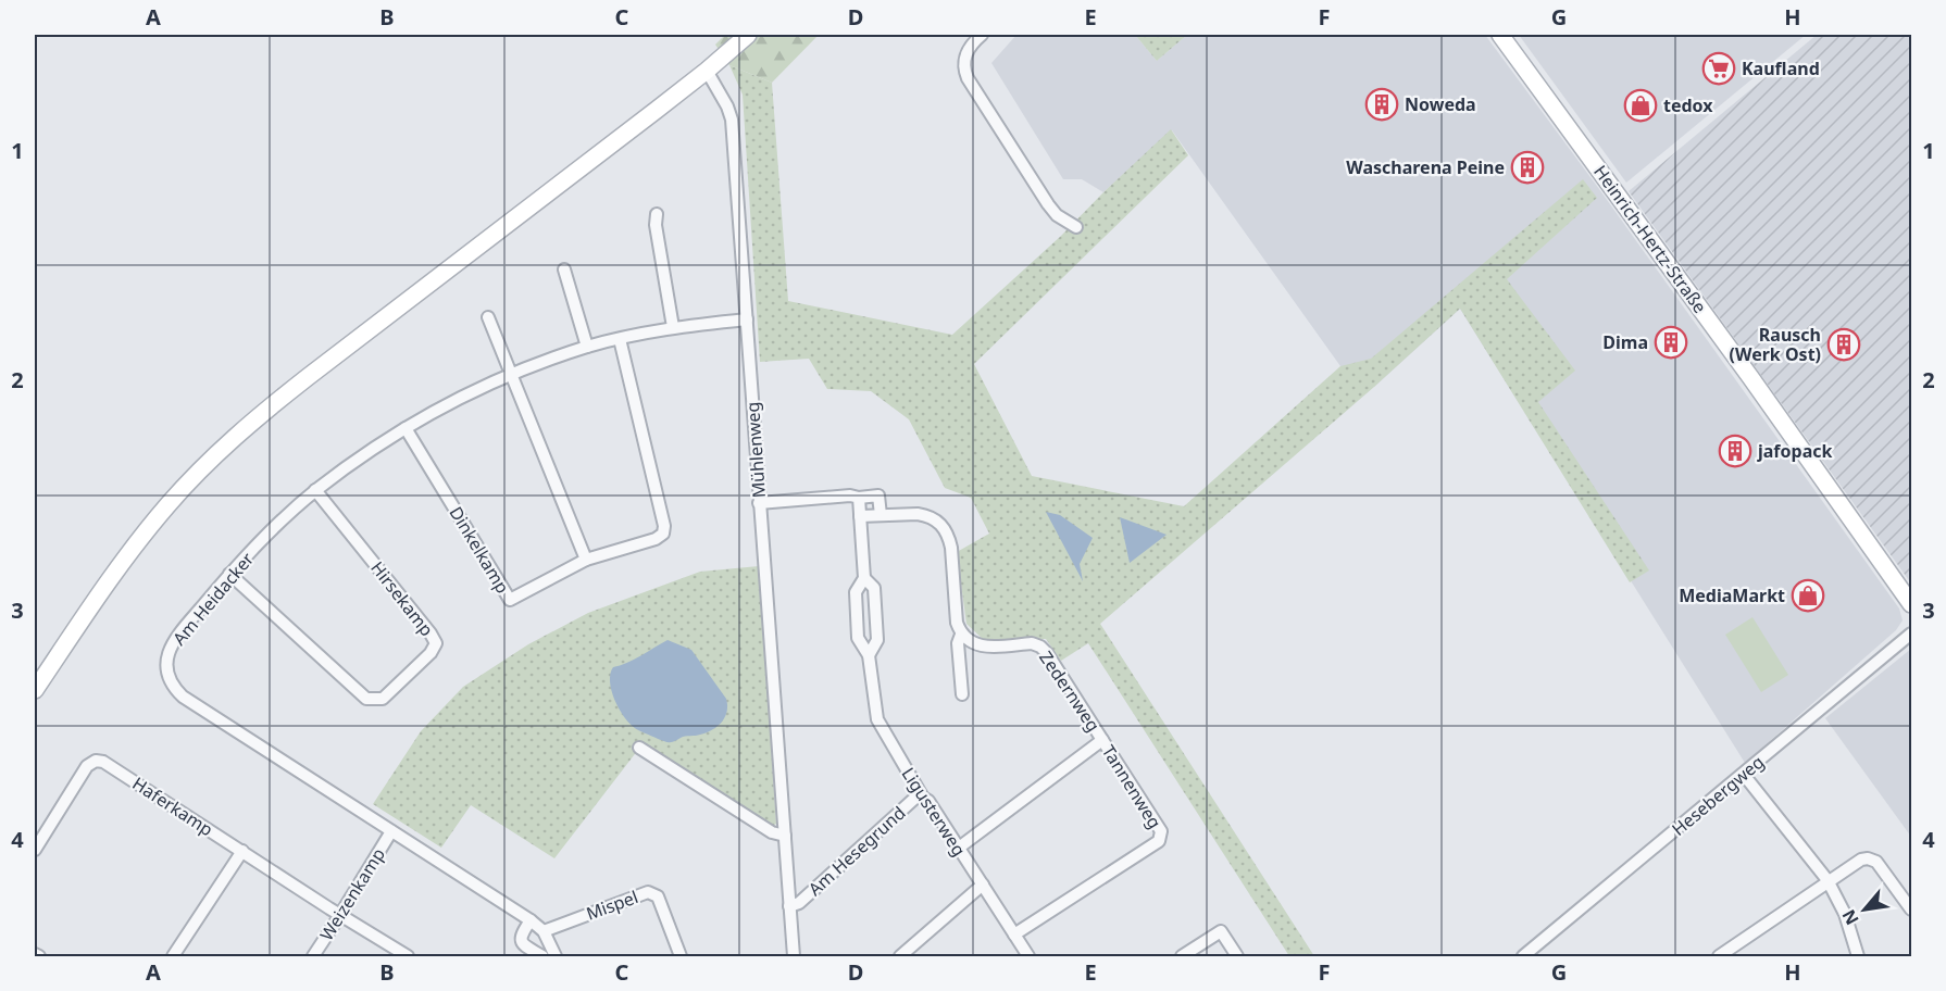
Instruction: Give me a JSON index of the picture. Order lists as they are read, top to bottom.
{
  "streets": {
    "main road": ["Heinrich-Hertz-Straße"],
    "street": [
      "Mühlenweg",
      "Dinkelkamp",
      "Am Heidacker",
      "Hirsekamp",
      "Zedernweg",
      "Tannenweg",
      "Hesebergweg",
      "Haferkamp",
      "Ligusterweg",
      "Am Hesegrund",
      "Weizenkamp",
      "Mispel"
    ]
  },
  "crossings": [
    ["Mühlenweg", "Am Heidacker"],
    ["Mühlenweg", "Am Hesegrund"],
    ["Dinkelkamp", "Am Heidacker"],
    ["Am Heidacker", "Hirsekamp"],
    ["Am Heidacker", "Weizenkamp"],
    ["Am Heidacker", "Mispel"],
    ["Zedernweg", "Tannenweg"],
    ["Tannenweg", "Ligusterweg"],
    ["Haferkamp", "Weizenkamp"],
    ["Ligusterweg", "Am Hesegrund"]
  ],
  "places": {
    "supermarket": ["Kaufland"],
    "building": [
      "Noweda",
      "Wascharena Peine",
      "Dima",
      "Rausch (Werk Ost)",
      "jafopack"
    ],
    "shop": ["tedox", "MediaMarkt"]
  },
  "north": "bottom left",
  "grid": {
    "columns": [
      "A",
      "B",
      "C",
      "D",
      "E",
      "F",
      "G",
      "H"
    ],
    "rows": [
      "1",
      "2",
      "3",
      "4"
    ]
  }
}
